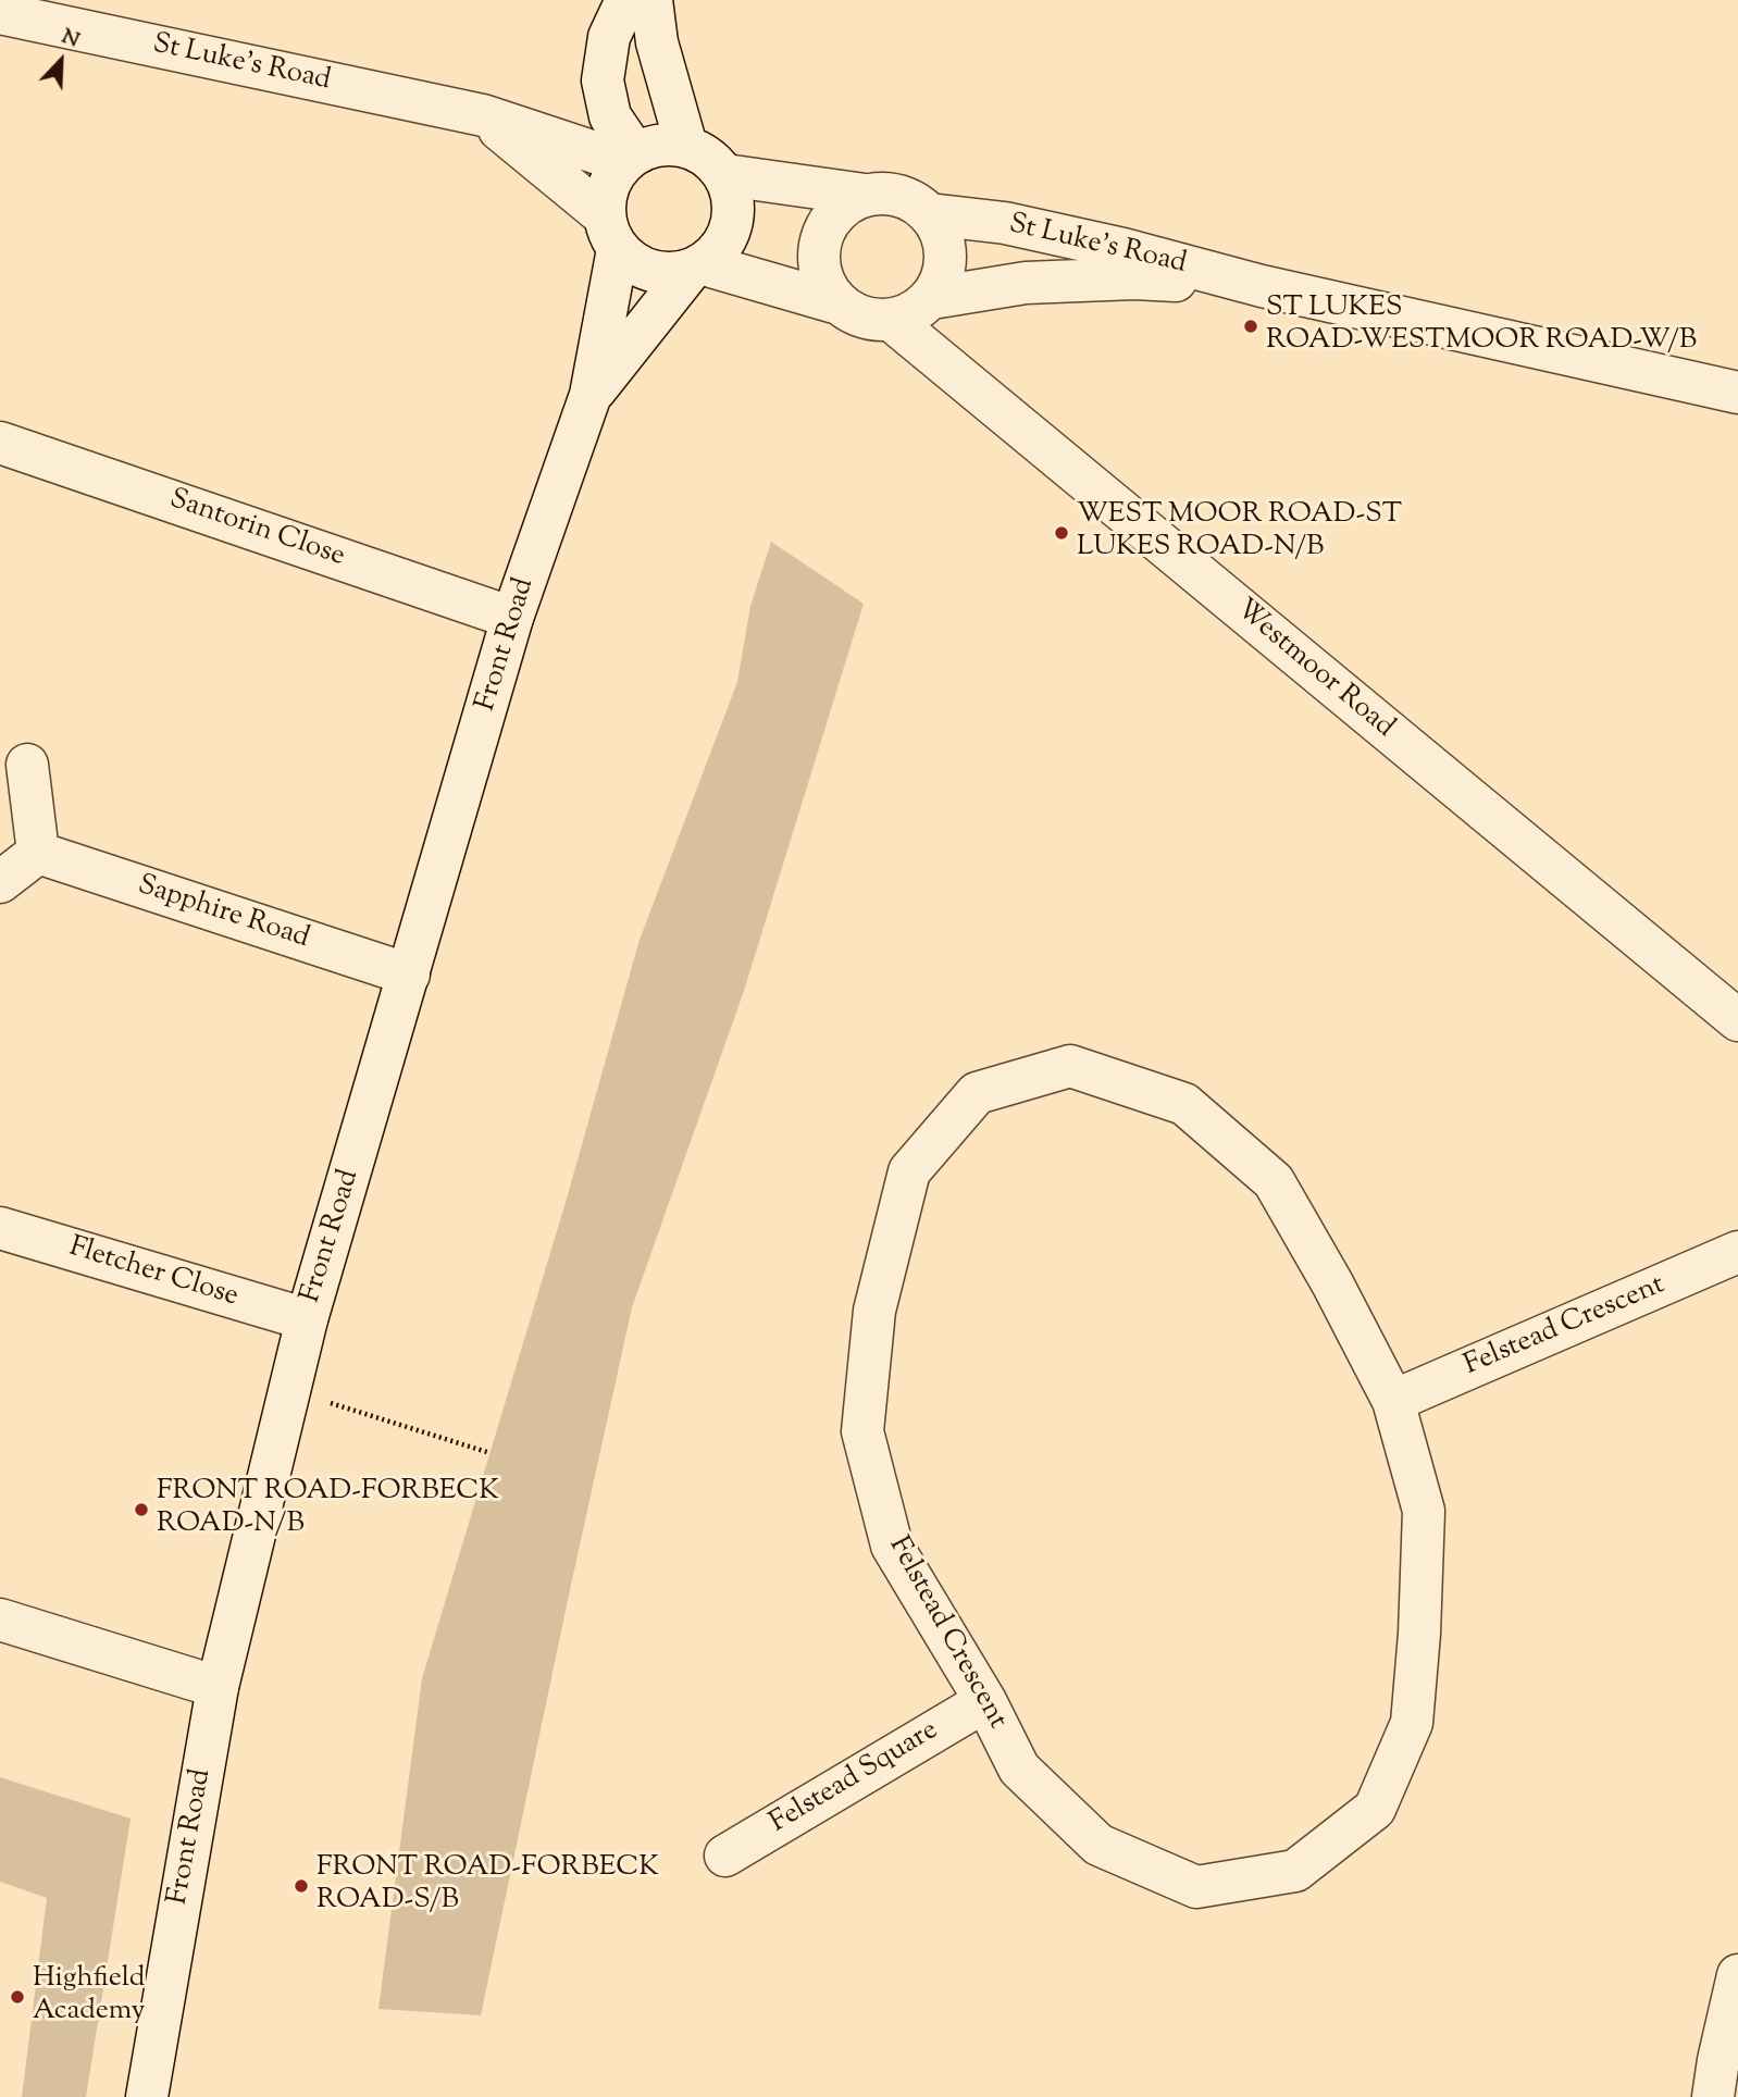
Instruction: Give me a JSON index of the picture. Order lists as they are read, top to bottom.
{
  "streets": {
    "street": [
      "St Luke's Road",
      "Santorin Close",
      "Front Road",
      "Westmoor Road",
      "Sapphire Road",
      "Fletcher Close",
      "Felstead Crescent",
      "Felstead Square"
    ]
  },
  "crossings": [
    ["St Luke's Road", "Westmoor Road"],
    ["Santorin Close", "Front Road"],
    ["Front Road", "Sapphire Road"],
    ["Front Road", "Fletcher Close"],
    ["Felstead Crescent", "Felstead Square"]
  ],
  "places": [
    "ST LUKES ROAD-WESTMOOR ROAD-W/B",
    "WEST MOOR ROAD-ST LUKES ROAD-N/B",
    "FRONT ROAD-FORBECK ROAD-N/B",
    "FRONT ROAD-FORBECK ROAD-S/B",
    "Highfield Academy"
  ],
  "north": "top right"
}
